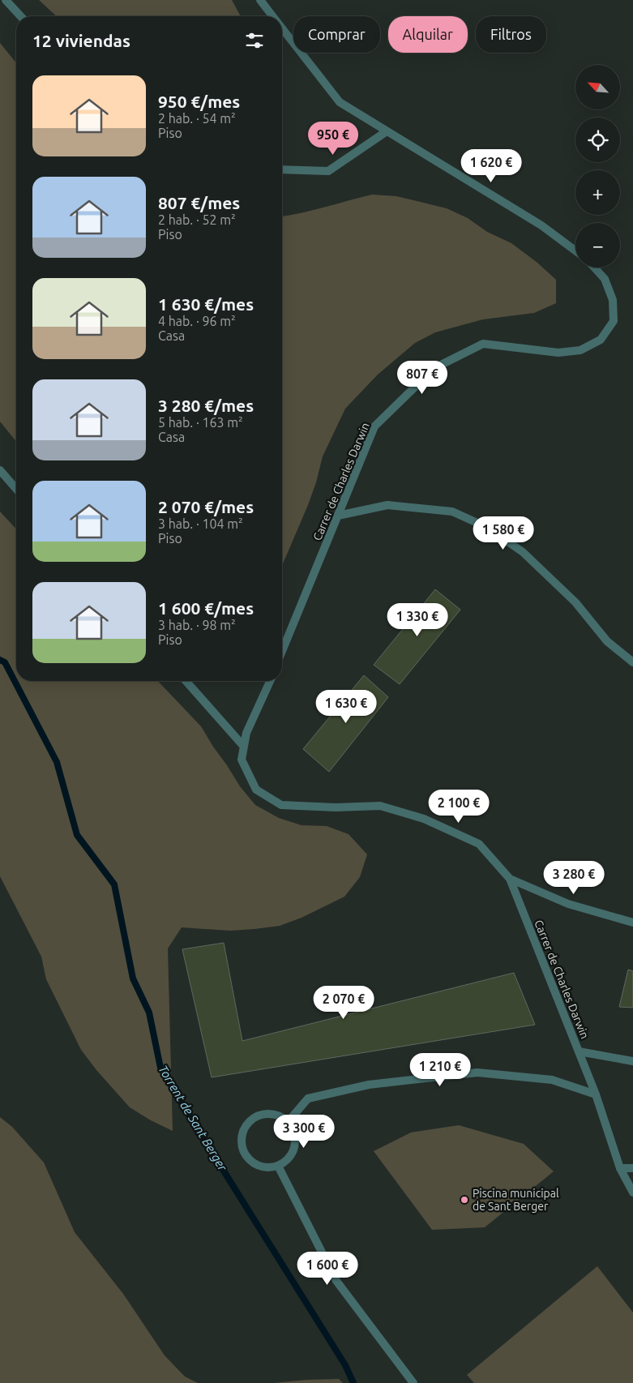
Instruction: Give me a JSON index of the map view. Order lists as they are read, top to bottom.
{
  "streets": {
    "street": ["Carrer de Charles Darwin"]
  },
  "water": ["Torrent de Sant Berger"],
  "places": ["Piscina municipal de Sant Berger"],
  "north": "top left",
  "page": {
    "chip": ["Comprar", "Alquilar", "Filtros"],
    "heading": "12 viviendas",
    "map_buttons": ["+", "−"],
    "list": [
      {
        "name": "950 €/mes",
        "note": "2 hab. · 54 m² · Piso"
      },
      {
        "name": "807 €/mes",
        "note": "2 hab. · 52 m² · Piso"
      },
      {
        "name": "1 630 €/mes",
        "note": "4 hab. · 96 m² · Casa"
      },
      {
        "name": "3 280 €/mes",
        "note": "5 hab. · 163 m² · Casa"
      },
      {
        "name": "2 070 €/mes",
        "note": "3 hab. · 104 m² · Piso"
      },
      {
        "name": "1 600 €/mes",
        "note": "3 hab. · 98 m² · Piso"
      }
    ],
    "price": [
      "950 €",
      "1 620 €",
      "807 €",
      "1 580 €",
      "1 330 €",
      "1 630 €",
      "2 100 €",
      "3 280 €",
      "2 070 €",
      "1 210 €",
      "3 300 €",
      "1 600 €"
    ]
  }
}
